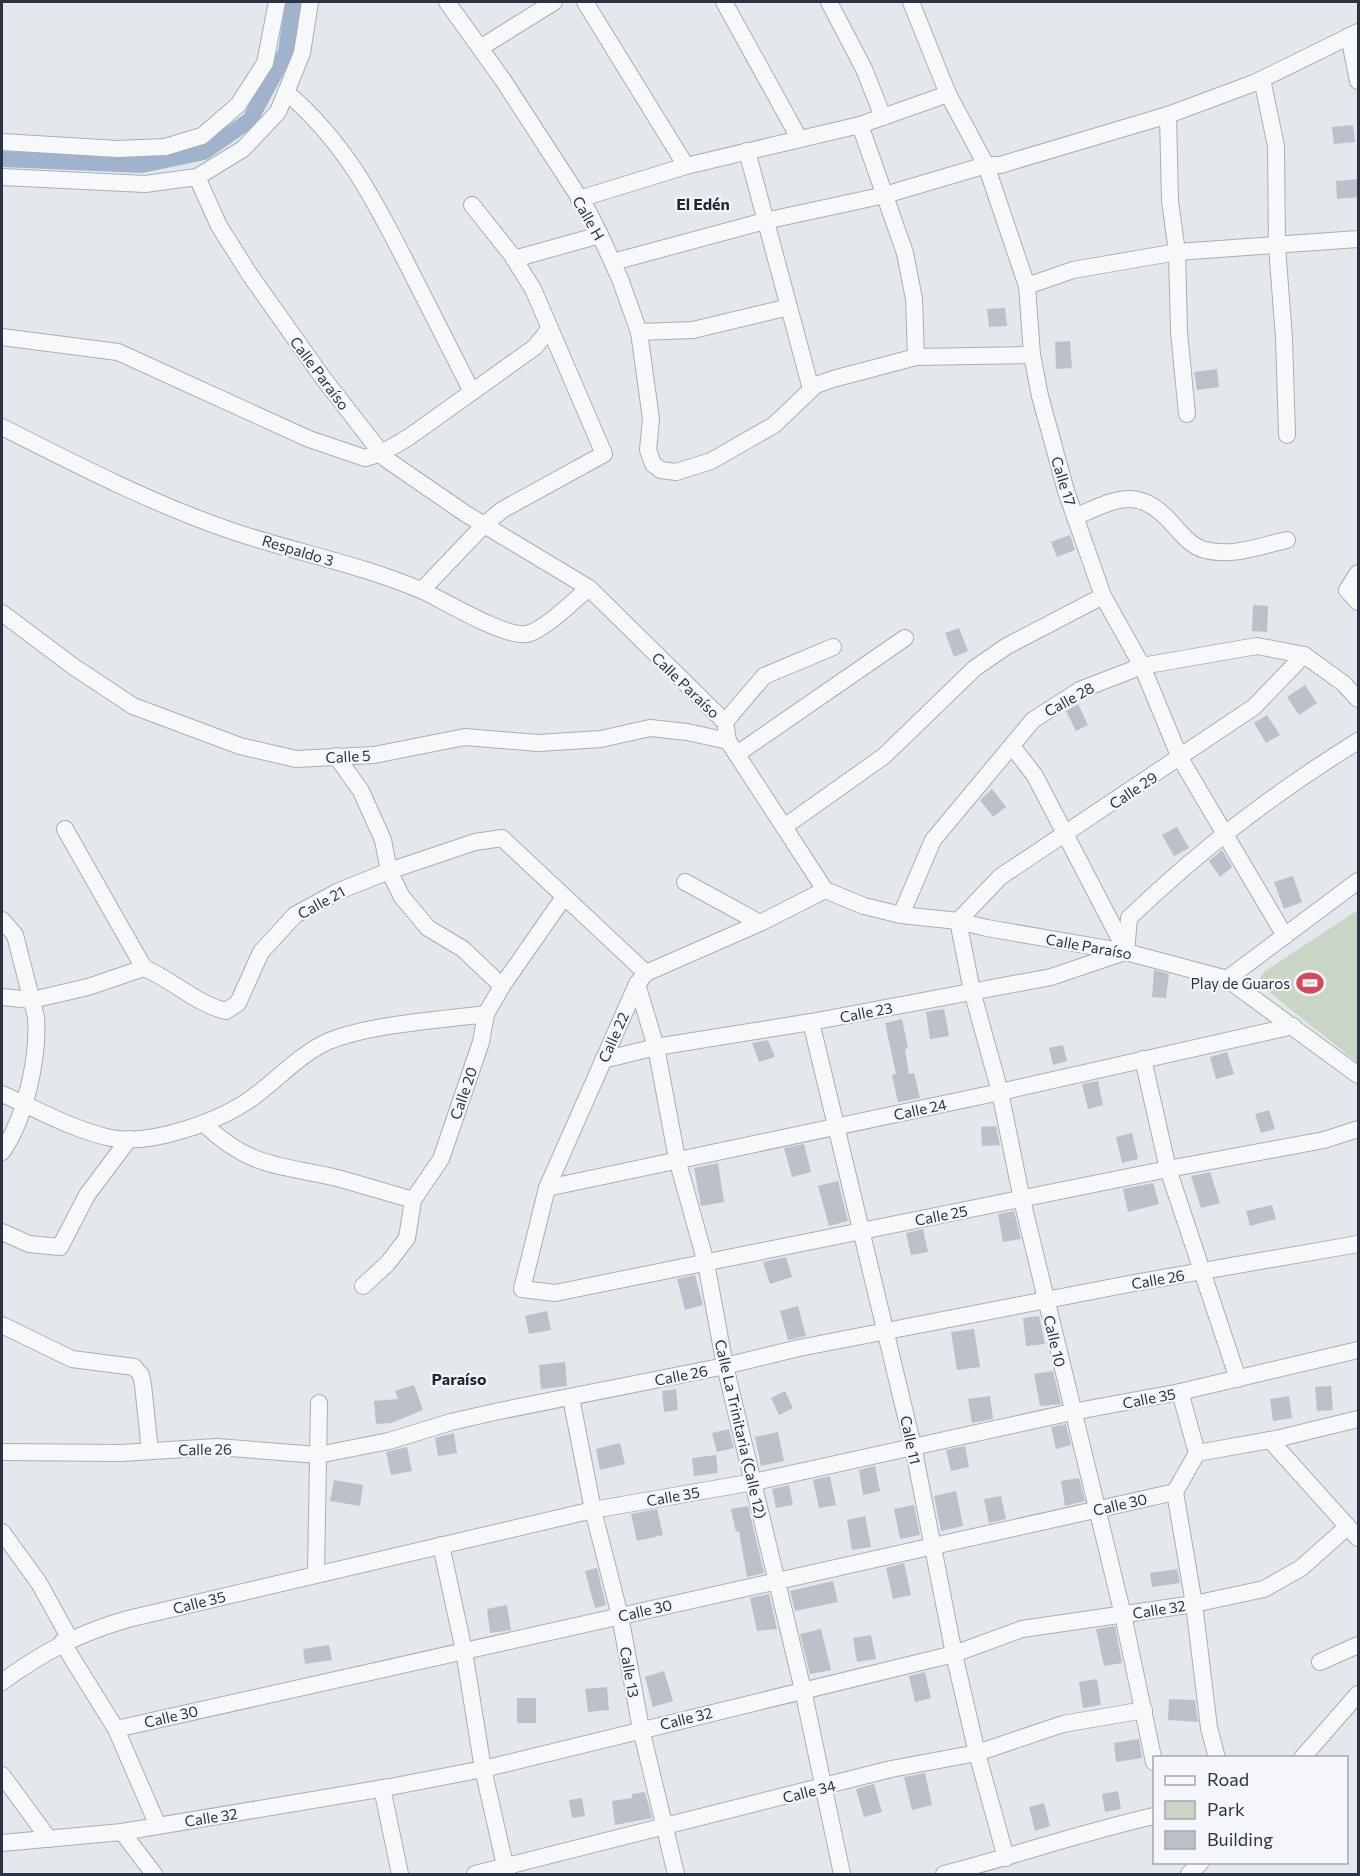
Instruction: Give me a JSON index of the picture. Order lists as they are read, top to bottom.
{
  "streets": {
    "street": [
      "Calle H",
      "Calle Paraíso",
      "Calle 17",
      "Respaldo 3",
      "Calle 28",
      "Calle 5",
      "Calle 29",
      "Calle 21",
      "Calle 23",
      "Calle 22",
      "Calle 20",
      "Calle 24",
      "Calle 25",
      "Calle 26",
      "Calle 10",
      "Calle 35",
      "Calle La Trinitaria (Calle 12)",
      "Calle 11",
      "Calle 30",
      "Calle 32",
      "Calle 13",
      "Calle 34"
    ]
  },
  "crossings": [
    ["Calle Paraíso", "Respaldo 3"],
    ["Calle Paraíso", "Calle 28"],
    ["Calle Paraíso", "Calle 5"],
    ["Calle Paraíso", "Calle 29"],
    ["Calle Paraíso", "Calle 23"],
    ["Calle Paraíso", "Calle 24"],
    ["Calle Paraíso", "Calle 10"],
    ["Calle 17", "Calle 28"],
    ["Calle 17", "Calle 29"],
    ["Calle 28", "Calle 29"],
    ["Calle 29", "Calle 10"],
    ["Calle 21", "Calle 22"],
    ["Calle 21", "Calle 20"],
    ["Calle 21", "Calle La Trinitaria (Calle 12)"],
    ["Calle 23", "Calle 22"],
    ["Calle 23", "Calle 10"],
    ["Calle 23", "Calle La Trinitaria (Calle 12)"],
    ["Calle 23", "Calle 11"],
    ["Calle 22", "Calle 24"],
    ["Calle 22", "Calle 25"],
    ["Calle 22", "Calle La Trinitaria (Calle 12)"],
    ["Calle 24", "Calle 10"],
    ["Calle 24", "Calle La Trinitaria (Calle 12)"],
    ["Calle 24", "Calle 11"],
    ["Calle 25", "Calle 10"],
    ["Calle 25", "Calle La Trinitaria (Calle 12)"],
    ["Calle 25", "Calle 11"],
    ["Calle 26", "Calle 10"],
    ["Calle 26", "Calle La Trinitaria (Calle 12)"],
    ["Calle 26", "Calle 11"],
    ["Calle 26", "Calle 13"],
    ["Calle 10", "Calle 35"],
    ["Calle 10", "Calle 30"],
    ["Calle 10", "Calle 32"],
    ["Calle 10", "Calle 34"],
    ["Calle 35", "Calle La Trinitaria (Calle 12)"],
    ["Calle 35", "Calle 11"],
    ["Calle 35", "Calle 13"],
    ["Calle La Trinitaria (Calle 12)", "Calle 30"],
    ["Calle La Trinitaria (Calle 12)", "Calle 32"],
    ["Calle La Trinitaria (Calle 12)", "Calle 34"],
    ["Calle 11", "Calle 30"],
    ["Calle 11", "Calle 32"],
    ["Calle 11", "Calle 34"],
    ["Calle 30", "Calle 13"],
    ["Calle 32", "Calle 13"],
    ["Calle 13", "Calle 34"]
  ],
  "districts": ["El Edén", "Paraíso"],
  "places": {
    "sports": ["Play de Guaros"]
  },
  "legend": ["Road", "Park", "Building"]
}
